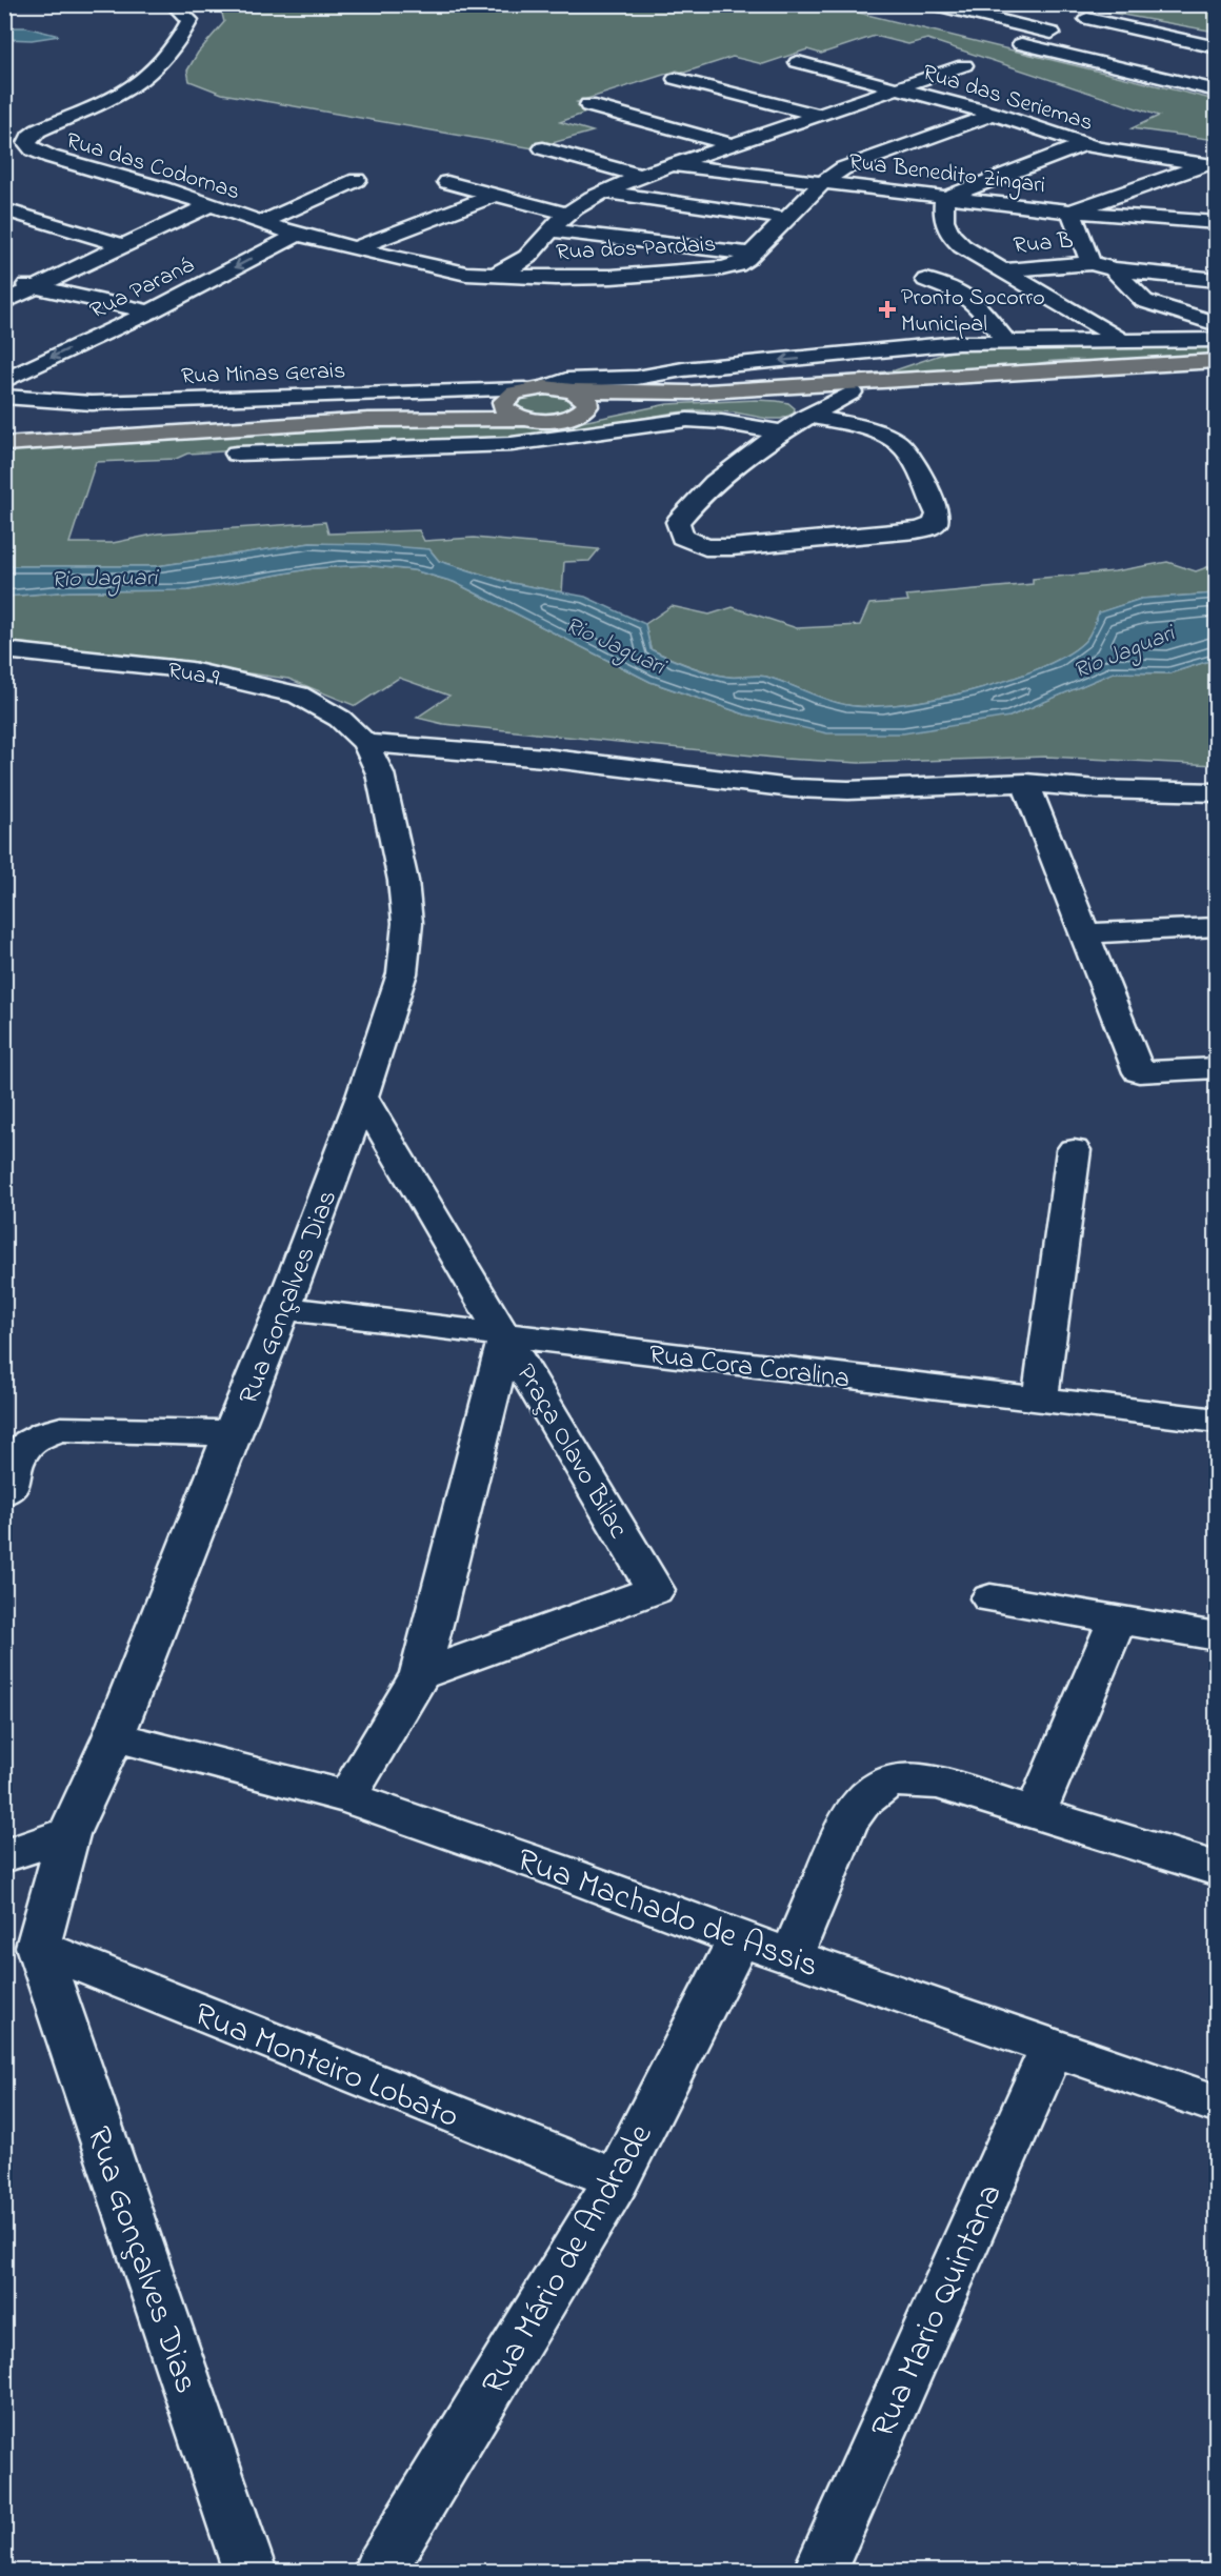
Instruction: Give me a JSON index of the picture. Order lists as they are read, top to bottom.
{
  "streets": {
    "street": [
      "Rua das Seriemas",
      "Rua das Codornas",
      "Rua Benedito Zingari",
      "Rua B",
      "Rua dos Pardais",
      "Rua Paraná",
      "Rua Minas Gerais",
      "Rua 9",
      "Rua Gonçalves Dias",
      "Rua Cora Coralina",
      "Praça Olavo Bilac",
      "Rua Machado de Assis",
      "Rua Monteiro Lobato",
      "Rua Mário de Andrade",
      "Rua Mario Quintana"
    ]
  },
  "crossings": [
    ["Rua das Seriemas", "Rua Benedito Zingari"],
    ["Rua das Seriemas", "Rua dos Pardais"],
    ["Rua das Codornas", "Rua Benedito Zingari"],
    ["Rua das Codornas", "Rua dos Pardais"],
    ["Rua das Codornas", "Rua Paraná"],
    ["Rua Benedito Zingari", "Rua dos Pardais"],
    ["Rua 9", "Rua Gonçalves Dias"],
    ["Rua Gonçalves Dias", "Rua Cora Coralina"],
    ["Rua Gonçalves Dias", "Praça Olavo Bilac"],
    ["Rua Gonçalves Dias", "Rua Machado de Assis"],
    ["Rua Gonçalves Dias", "Rua Monteiro Lobato"],
    ["Rua Cora Coralina", "Praça Olavo Bilac"],
    ["Rua Machado de Assis", "Rua Mário de Andrade"],
    ["Rua Machado de Assis", "Rua Mario Quintana"],
    ["Rua Monteiro Lobato", "Rua Mário de Andrade"]
  ],
  "water": ["Rio Jaguari"],
  "places": {
    "health": ["Pronto Socorro Municipal"]
  }
}
